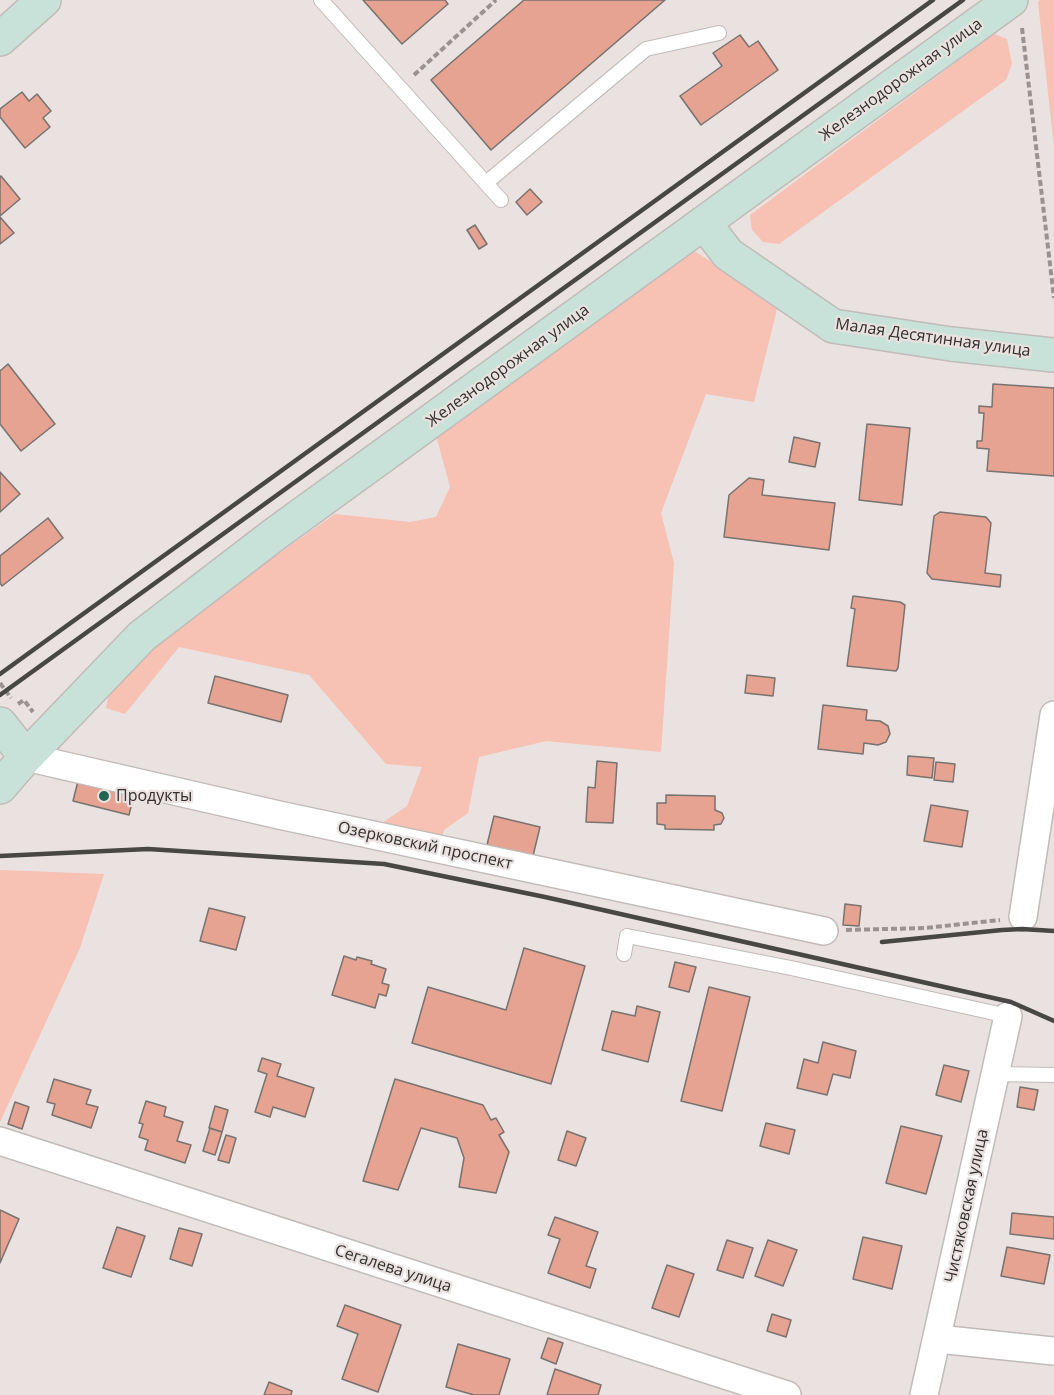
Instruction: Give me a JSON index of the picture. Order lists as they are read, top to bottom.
{
  "streets": {
    "street": [
      "Железнодорожная улица",
      "Малая Десятинная улица",
      "Озерковский проспект",
      "Чистяковская улица",
      "Сегалева улица"
    ]
  },
  "crossings": [
    ["Железнодорожная улица", "Малая Десятинная улица"],
    ["Железнодорожная улица", "Озерковский проспект"]
  ],
  "places": ["Продукты"]
}
